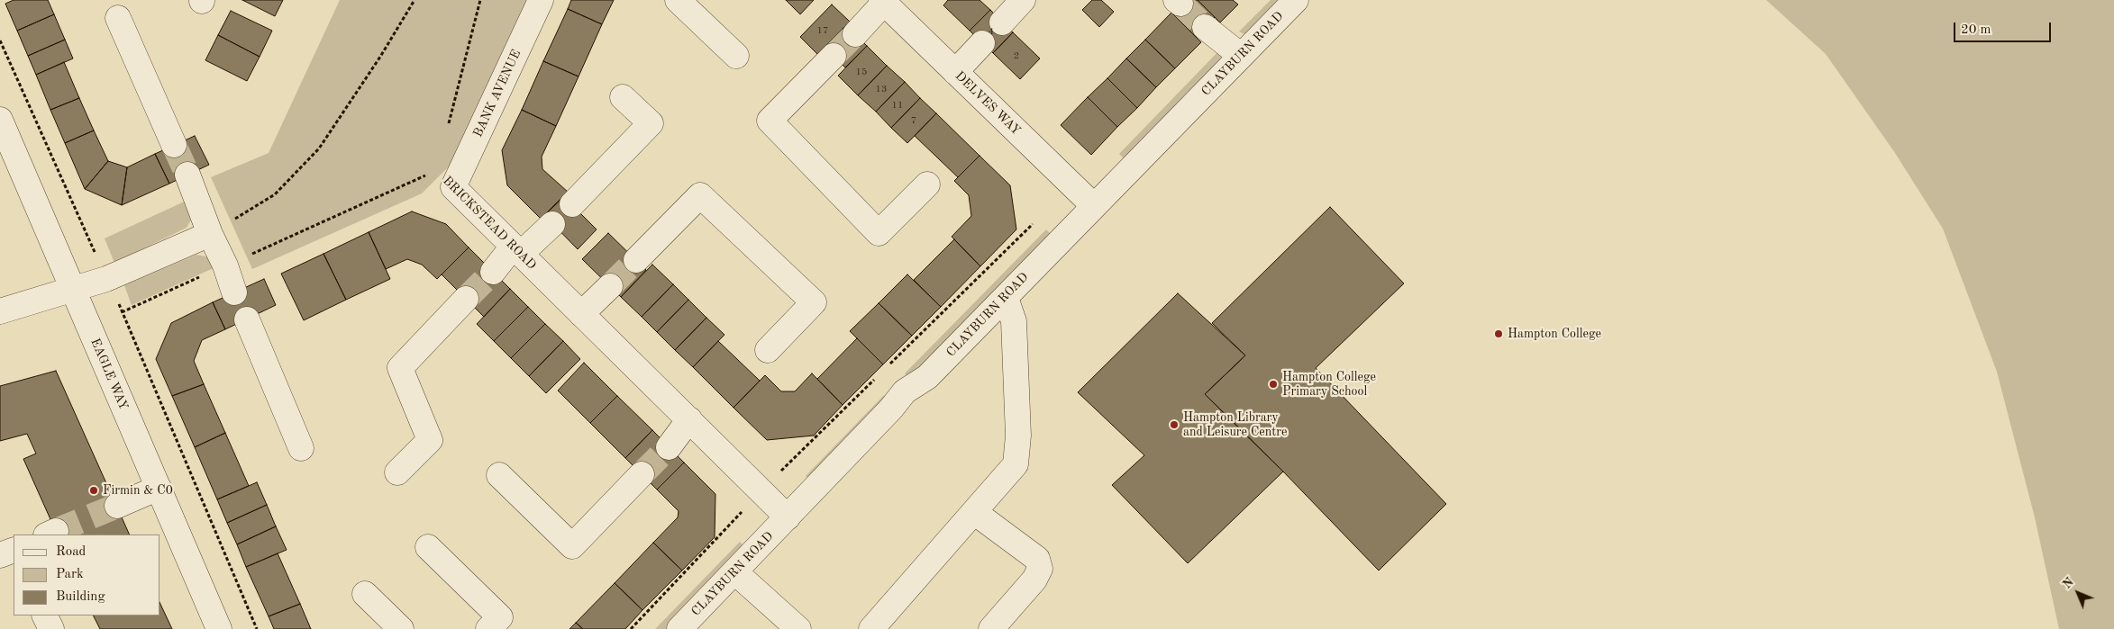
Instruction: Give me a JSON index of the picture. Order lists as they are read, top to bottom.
{
  "streets": {
    "street": [
      "CLAYBURN ROAD",
      "BANK AVENUE",
      "DELVES WAY",
      "BRICKSTEAD ROAD",
      "EAGLE WAY"
    ]
  },
  "crossings": [
    ["CLAYBURN ROAD", "DELVES WAY"],
    ["CLAYBURN ROAD", "BRICKSTEAD ROAD"],
    ["BANK AVENUE", "BRICKSTEAD ROAD"]
  ],
  "places": [
    "Hampton College",
    "Hampton College Primary School",
    "Hampton Library and Leisure Centre",
    "Firmin & C0"
  ],
  "house_numbers": [
    "17",
    "4",
    "2",
    "15",
    "13",
    "11",
    "7"
  ],
  "legend": ["Road", "Park", "Building"],
  "scale_bar": "20 m",
  "north": "top left"
}
